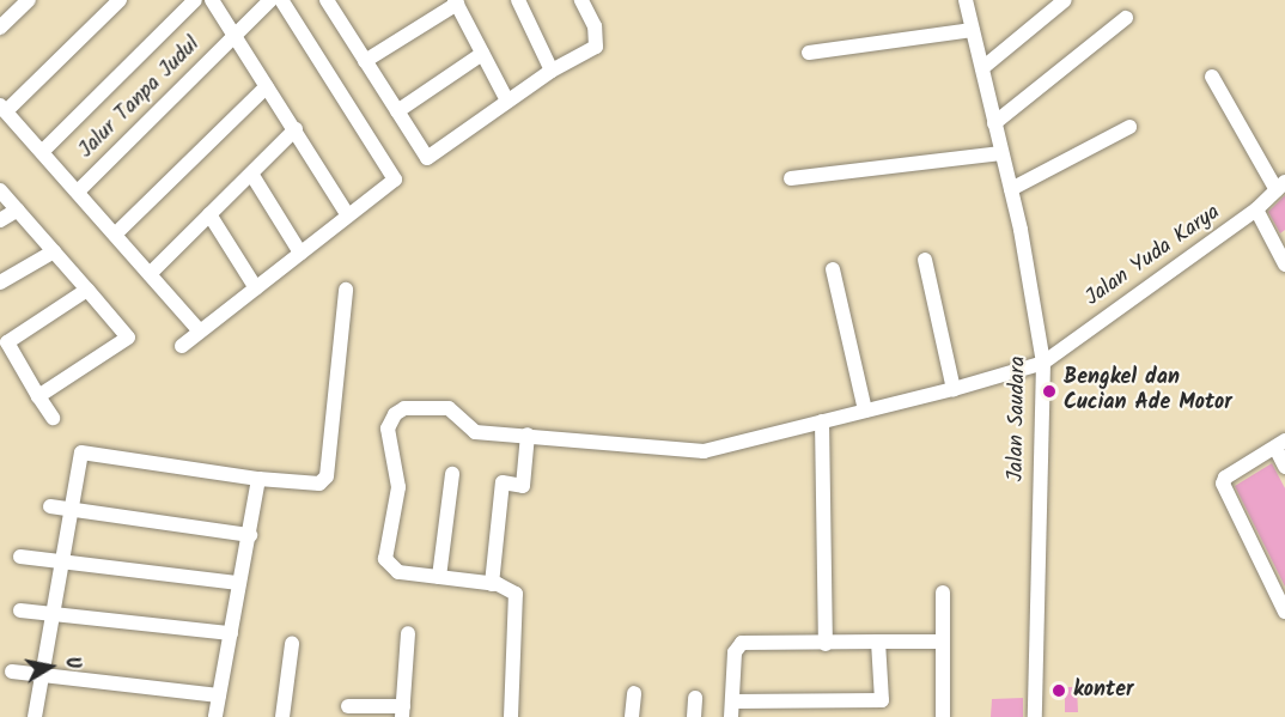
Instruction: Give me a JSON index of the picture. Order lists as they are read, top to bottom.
{
  "streets": {
    "street": ["Jalur Tanpa Judul", "Jalan Yuda Karya", "Jalan Saudara"]
  },
  "crossings": [
    ["Jalan Yuda Karya", "Jalan Saudara"]
  ],
  "places": ["Bengkel dan Cucian Ade Motor", "konter"],
  "north": "right"
}
